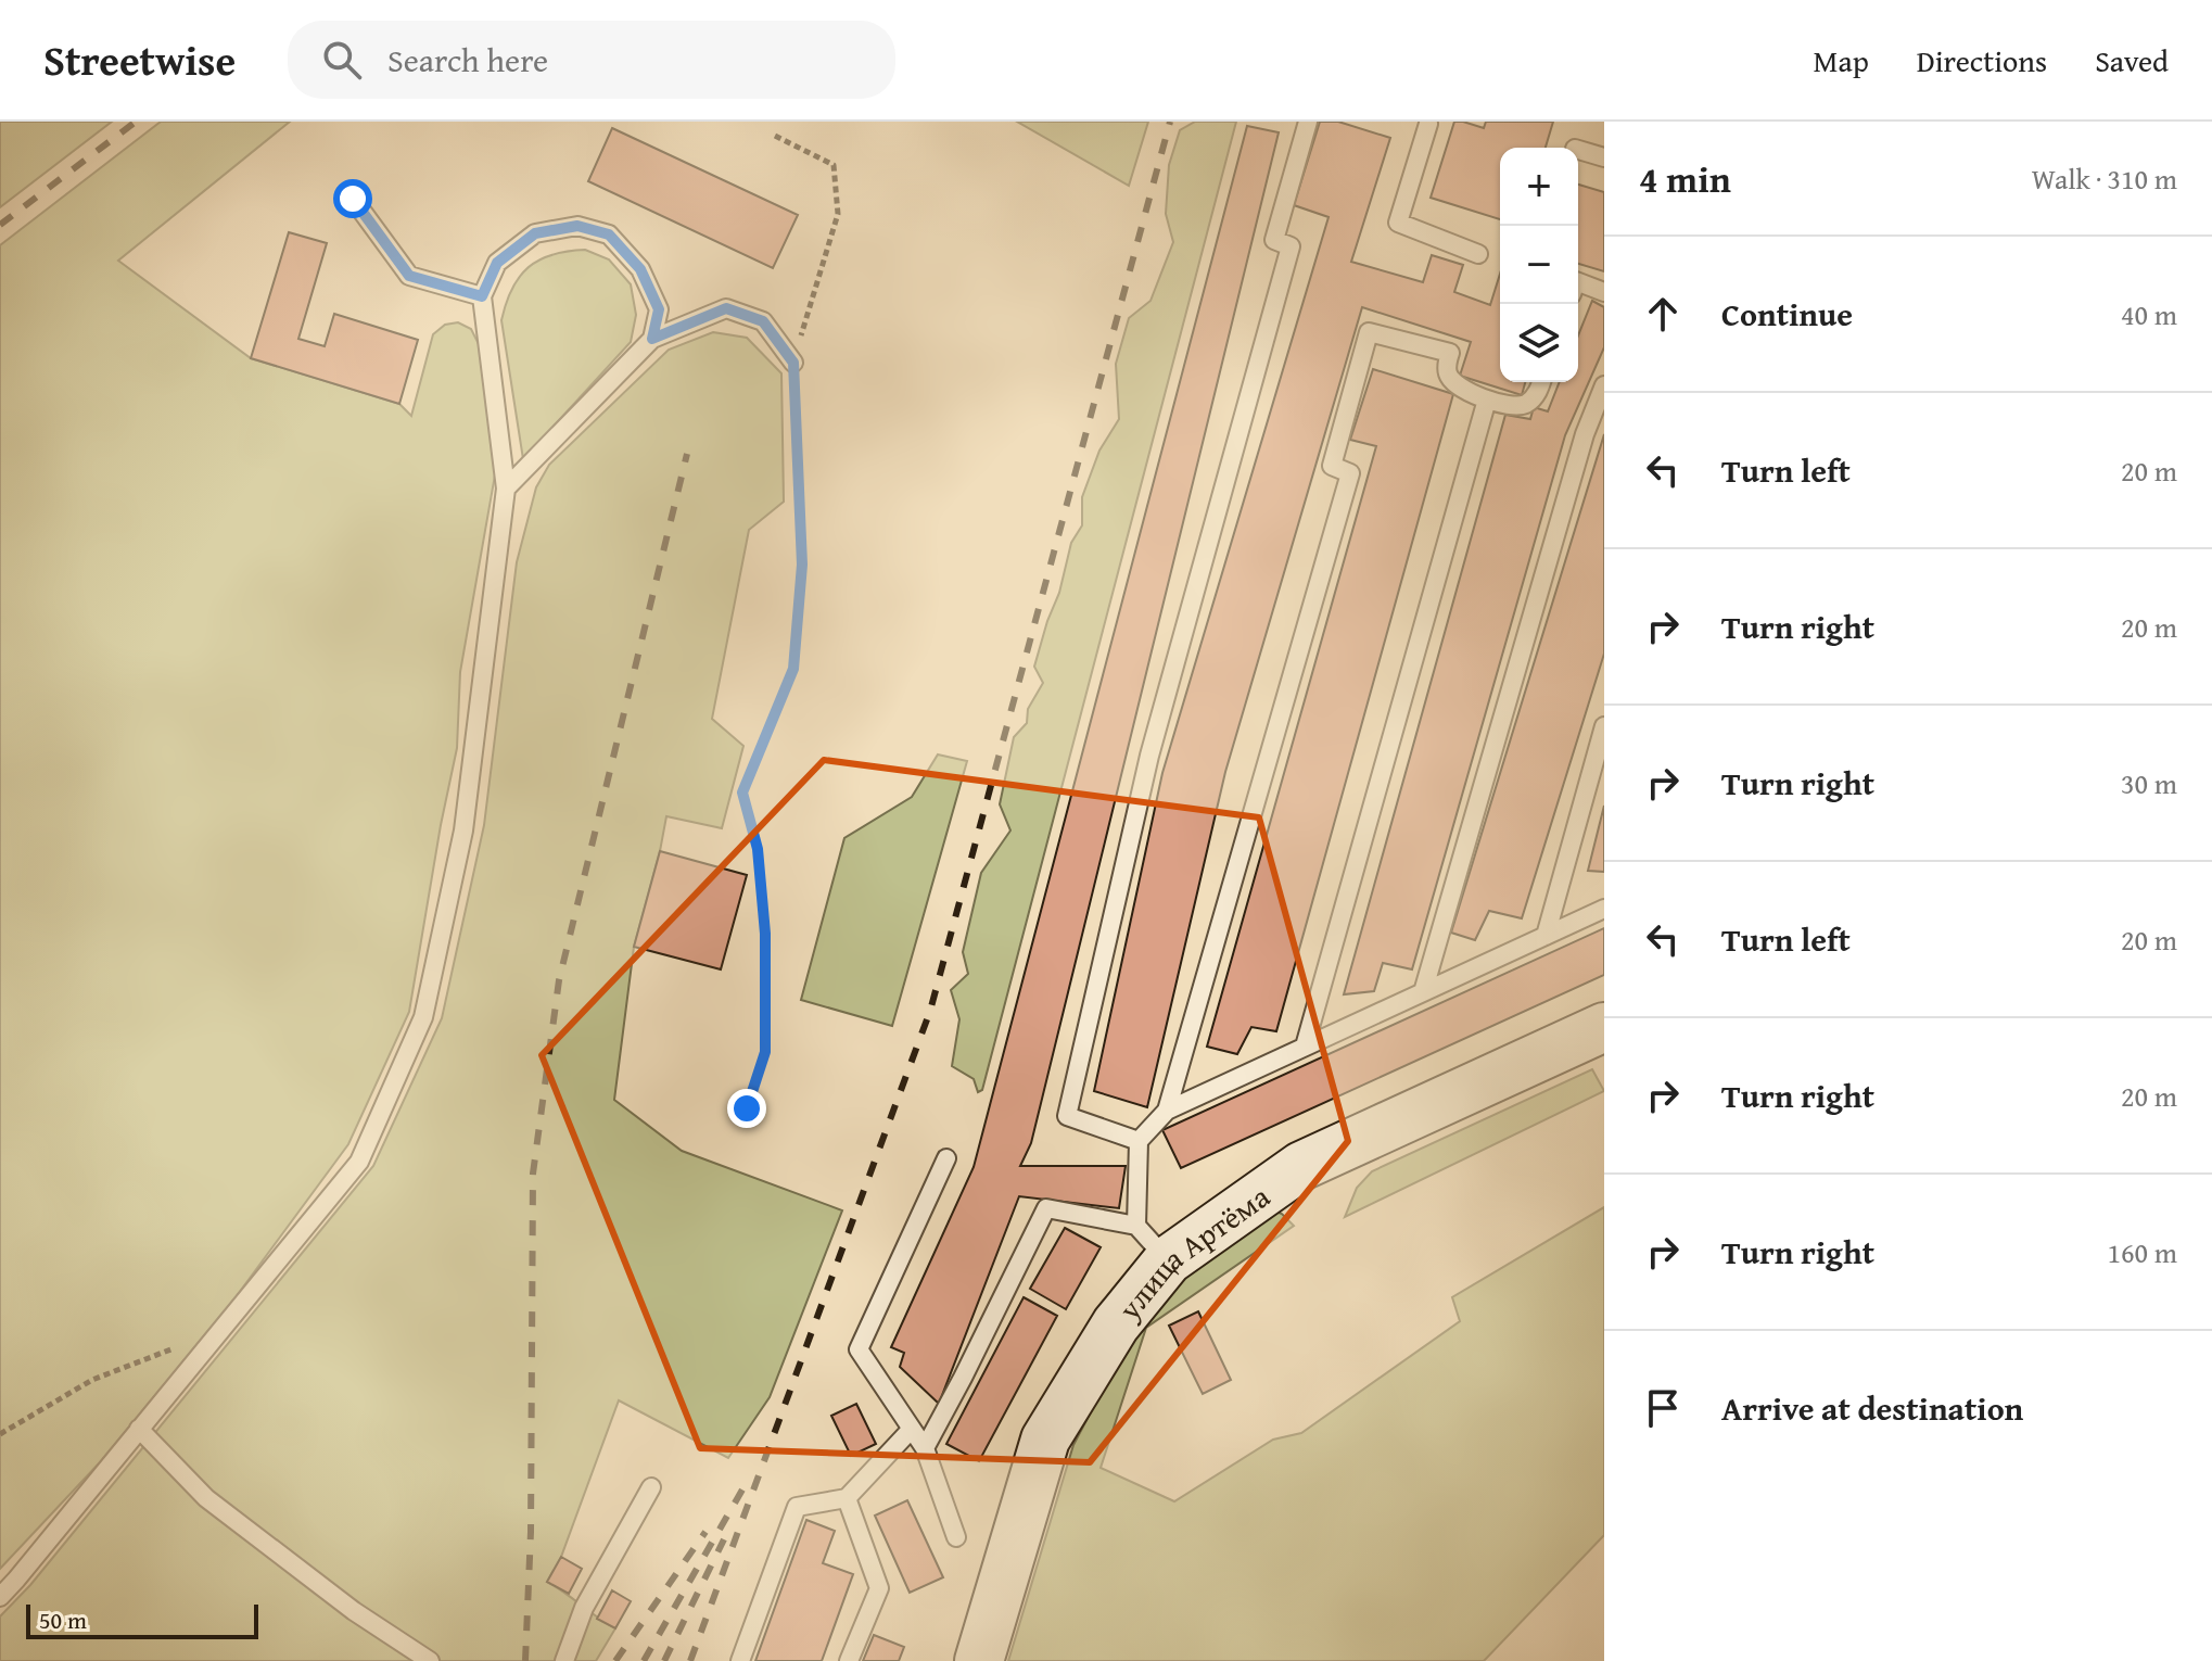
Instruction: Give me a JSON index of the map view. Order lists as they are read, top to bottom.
{
  "streets": {
    "street": ["улица Артёма"]
  },
  "scale_bar": "50 m",
  "page": {
    "header": "Streetwise",
    "search": "Search here",
    "nav": ["Map", "Directions", "Saved"],
    "heading": ["4 min", "Walk · 310 m"],
    "map_buttons": ["+", "−"],
    "list": [
      ["Continue", "40 m"],
      ["Turn left", "20 m"],
      ["Turn right", "20 m"],
      ["Turn right", "30 m"],
      ["Turn left", "20 m"],
      ["Turn right", "20 m"],
      ["Turn right", "160 m"],
      "Arrive at destination"
    ],
    "scale": "50 m"
  }
}
